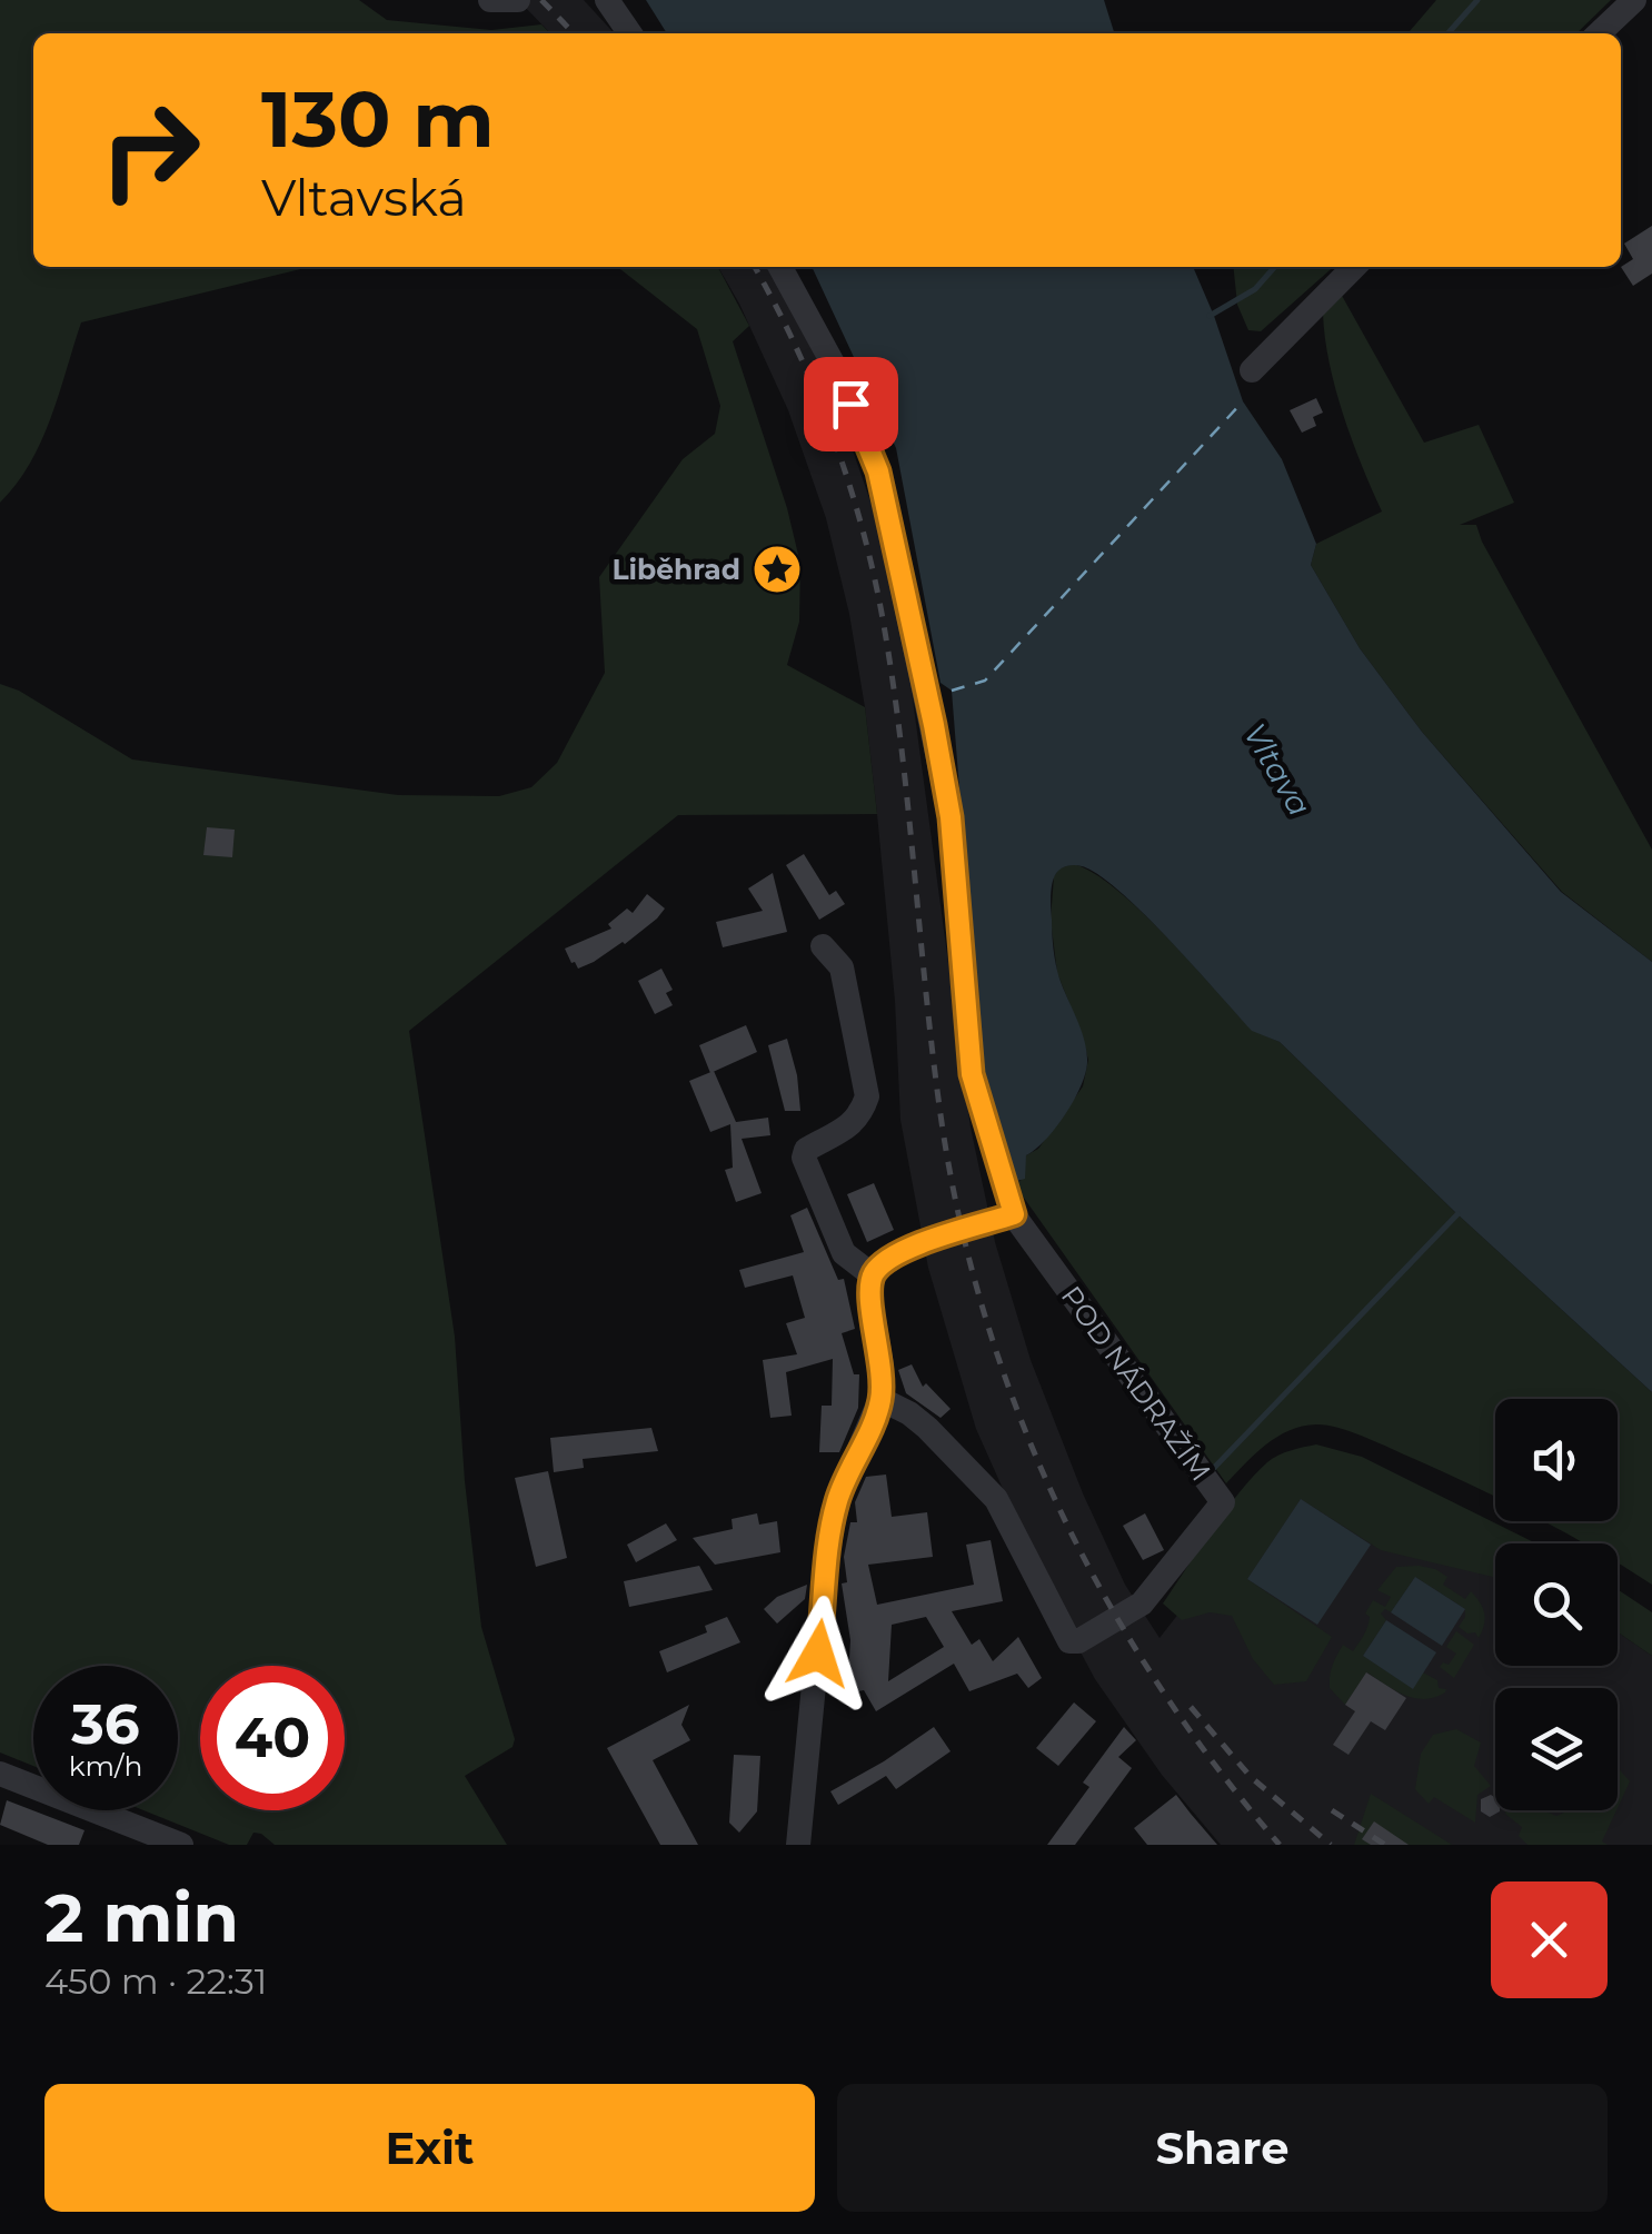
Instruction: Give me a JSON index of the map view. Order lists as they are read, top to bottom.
{
  "streets": {
    "street": ["POD NÁDRAŽÍM"]
  },
  "water": ["Vltava"],
  "places": {
    "place": ["Liběhrad"]
  },
  "page": {
    "turn": ["130 m", "Vltavská"],
    "speed": "36 km/h",
    "limit": "40",
    "heading": ["2 min", "450 m · 22:31"],
    "buttons": ["Exit", "Share"]
  }
}
